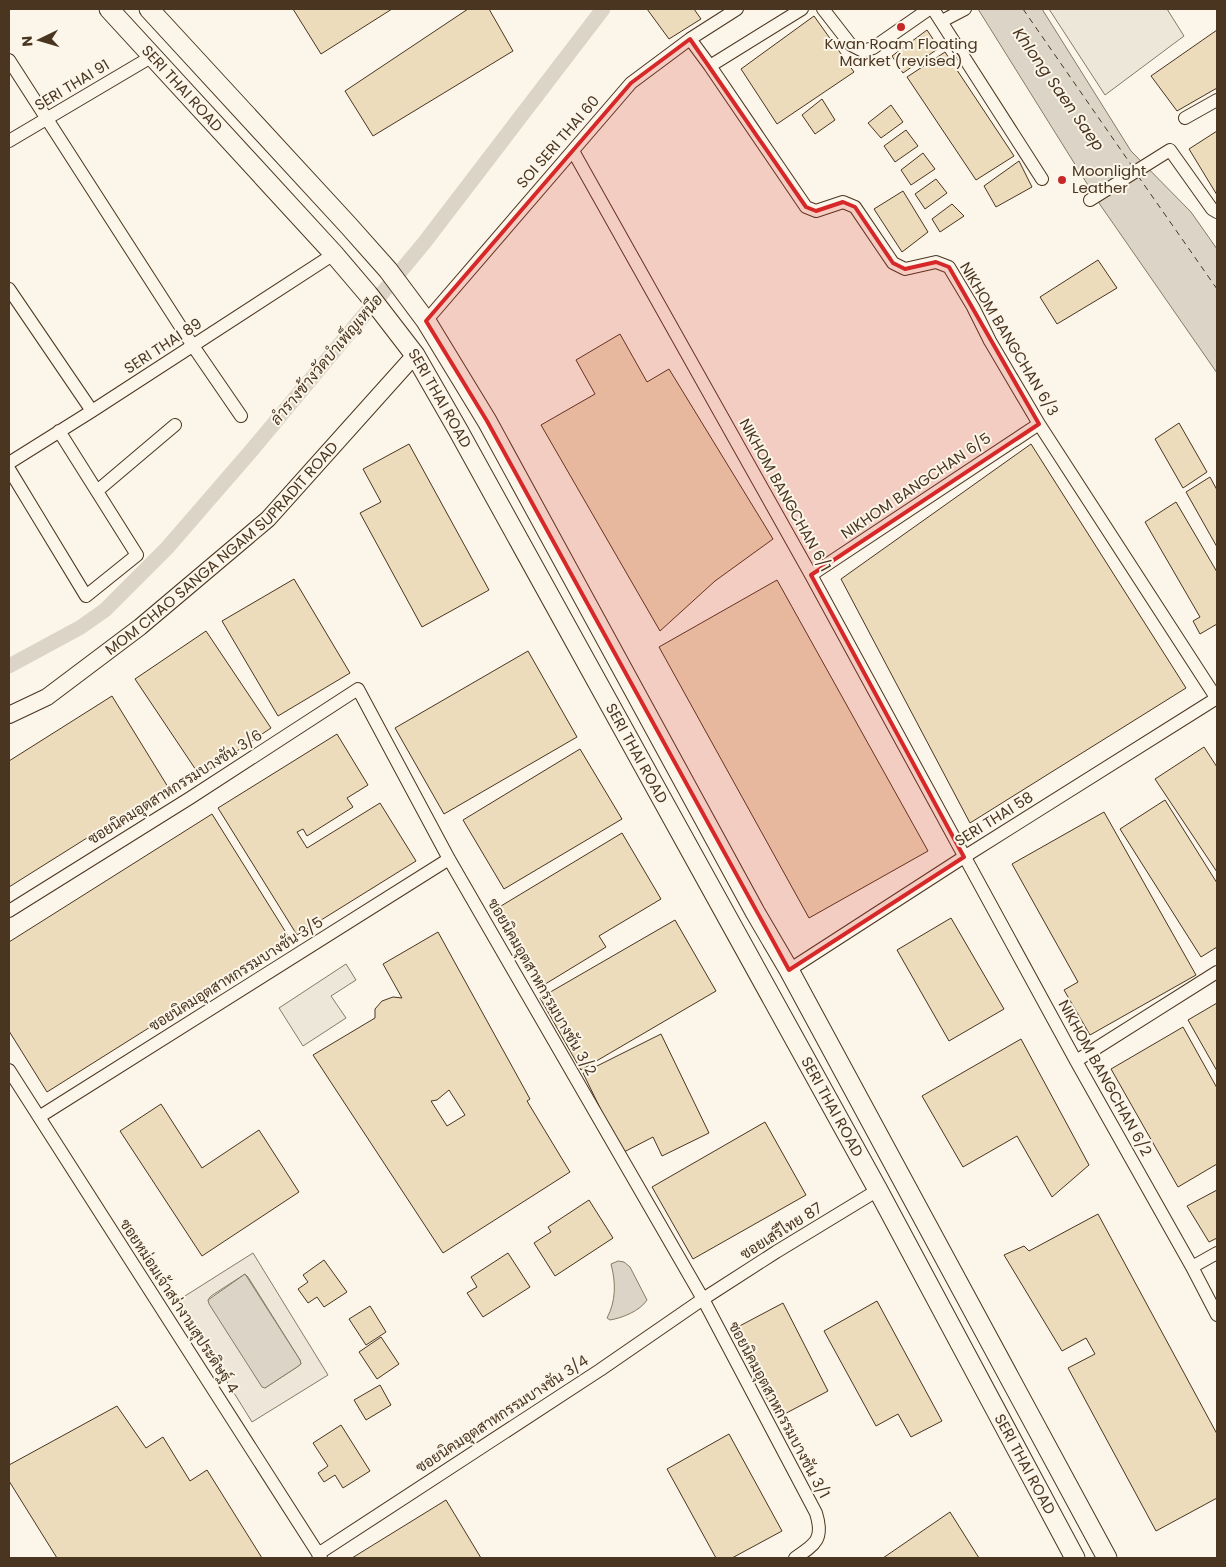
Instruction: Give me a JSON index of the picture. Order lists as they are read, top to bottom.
{
  "streets": {
    "main road": ["SERI THAI ROAD"],
    "street": [
      "SERI THAI 91",
      "SOI SERI THAI 60",
      "NIKHOM BANGCHAN 6/3",
      "SERI THAI 89",
      "NIKHOM BANGCHAN 6/5",
      "NIKHOM BANGCHAN 6/1",
      "MOM CHAO SANGA NGAM SUPRADIT ROAD",
      "ซอยนิคมอุตสาหกรรมบางชัน 3/6",
      "SERI THAI 58",
      "ซอยนิคมอุตสาหกรรมบางชัน 3/5",
      "ซอยนิคมอุตสาหกรรมบางชัน 3/2",
      "NIKHOM BANGCHAN 6/2",
      "ซอยเสรีไทย 87",
      "ซอยหม่อมเจ้าสง่างามสุประดิษฐ์ 4",
      "ซอยนิคมอุตสาหกรรมบางชัน 3/1",
      "ซอยนิคมอุตสาหกรรมบางชัน 3/4"
    ]
  },
  "crossings": [
    ["SERI THAI 91", "SERI THAI ROAD"],
    ["SERI THAI ROAD", "SOI SERI THAI 60"],
    ["SERI THAI ROAD", "SERI THAI 89"],
    ["SERI THAI ROAD", "MOM CHAO SANGA NGAM SUPRADIT ROAD"],
    ["SERI THAI ROAD", "SERI THAI 58"],
    ["SERI THAI ROAD", "ซอยเสรีไทย 87"],
    ["SOI SERI THAI 60", "NIKHOM BANGCHAN 6/3"],
    ["SOI SERI THAI 60", "NIKHOM BANGCHAN 6/1"],
    ["NIKHOM BANGCHAN 6/3", "NIKHOM BANGCHAN 6/5"],
    ["NIKHOM BANGCHAN 6/3", "SERI THAI 58"],
    ["NIKHOM BANGCHAN 6/5", "NIKHOM BANGCHAN 6/1"],
    ["NIKHOM BANGCHAN 6/1", "SERI THAI 58"],
    ["NIKHOM BANGCHAN 6/1", "NIKHOM BANGCHAN 6/2"],
    ["ซอยนิคมอุตสาหกรรมบางชัน 3/6", "ซอยนิคมอุตสาหกรรมบางชัน 3/2"],
    ["SERI THAI 58", "NIKHOM BANGCHAN 6/2"],
    ["ซอยนิคมอุตสาหกรรมบางชัน 3/5", "ซอยนิคมอุตสาหกรรมบางชัน 3/2"],
    ["ซอยนิคมอุตสาหกรรมบางชัน 3/5", "ซอยหม่อมเจ้าสง่างามสุประดิษฐ์ 4"],
    ["ซอยนิคมอุตสาหกรรมบางชัน 3/2", "ซอยเสรีไทย 87"],
    ["ซอยนิคมอุตสาหกรรมบางชัน 3/2", "ซอยนิคมอุตสาหกรรมบางชัน 3/1"],
    ["ซอยนิคมอุตสาหกรรมบางชัน 3/2", "ซอยนิคมอุตสาหกรรมบางชัน 3/4"],
    ["ซอยเสรีไทย 87", "ซอยนิคมอุตสาหกรรมบางชัน 3/1"],
    ["ซอยเสรีไทย 87", "ซอยนิคมอุตสาหกรรมบางชัน 3/4"],
    ["ซอยหม่อมเจ้าสง่างามสุประดิษฐ์ 4", "ซอยนิคมอุตสาหกรรมบางชัน 3/4"],
    ["ซอยนิคมอุตสาหกรรมบางชัน 3/1", "ซอยนิคมอุตสาหกรรมบางชัน 3/4"]
  ],
  "water": ["Khlong Saen Saep", "ลำรางข้างวัดบำเพ็ญเหนือ"],
  "places": ["Kwan Roam Floating Market (revised)", "Moonlight Leather"],
  "north": "left"
}
